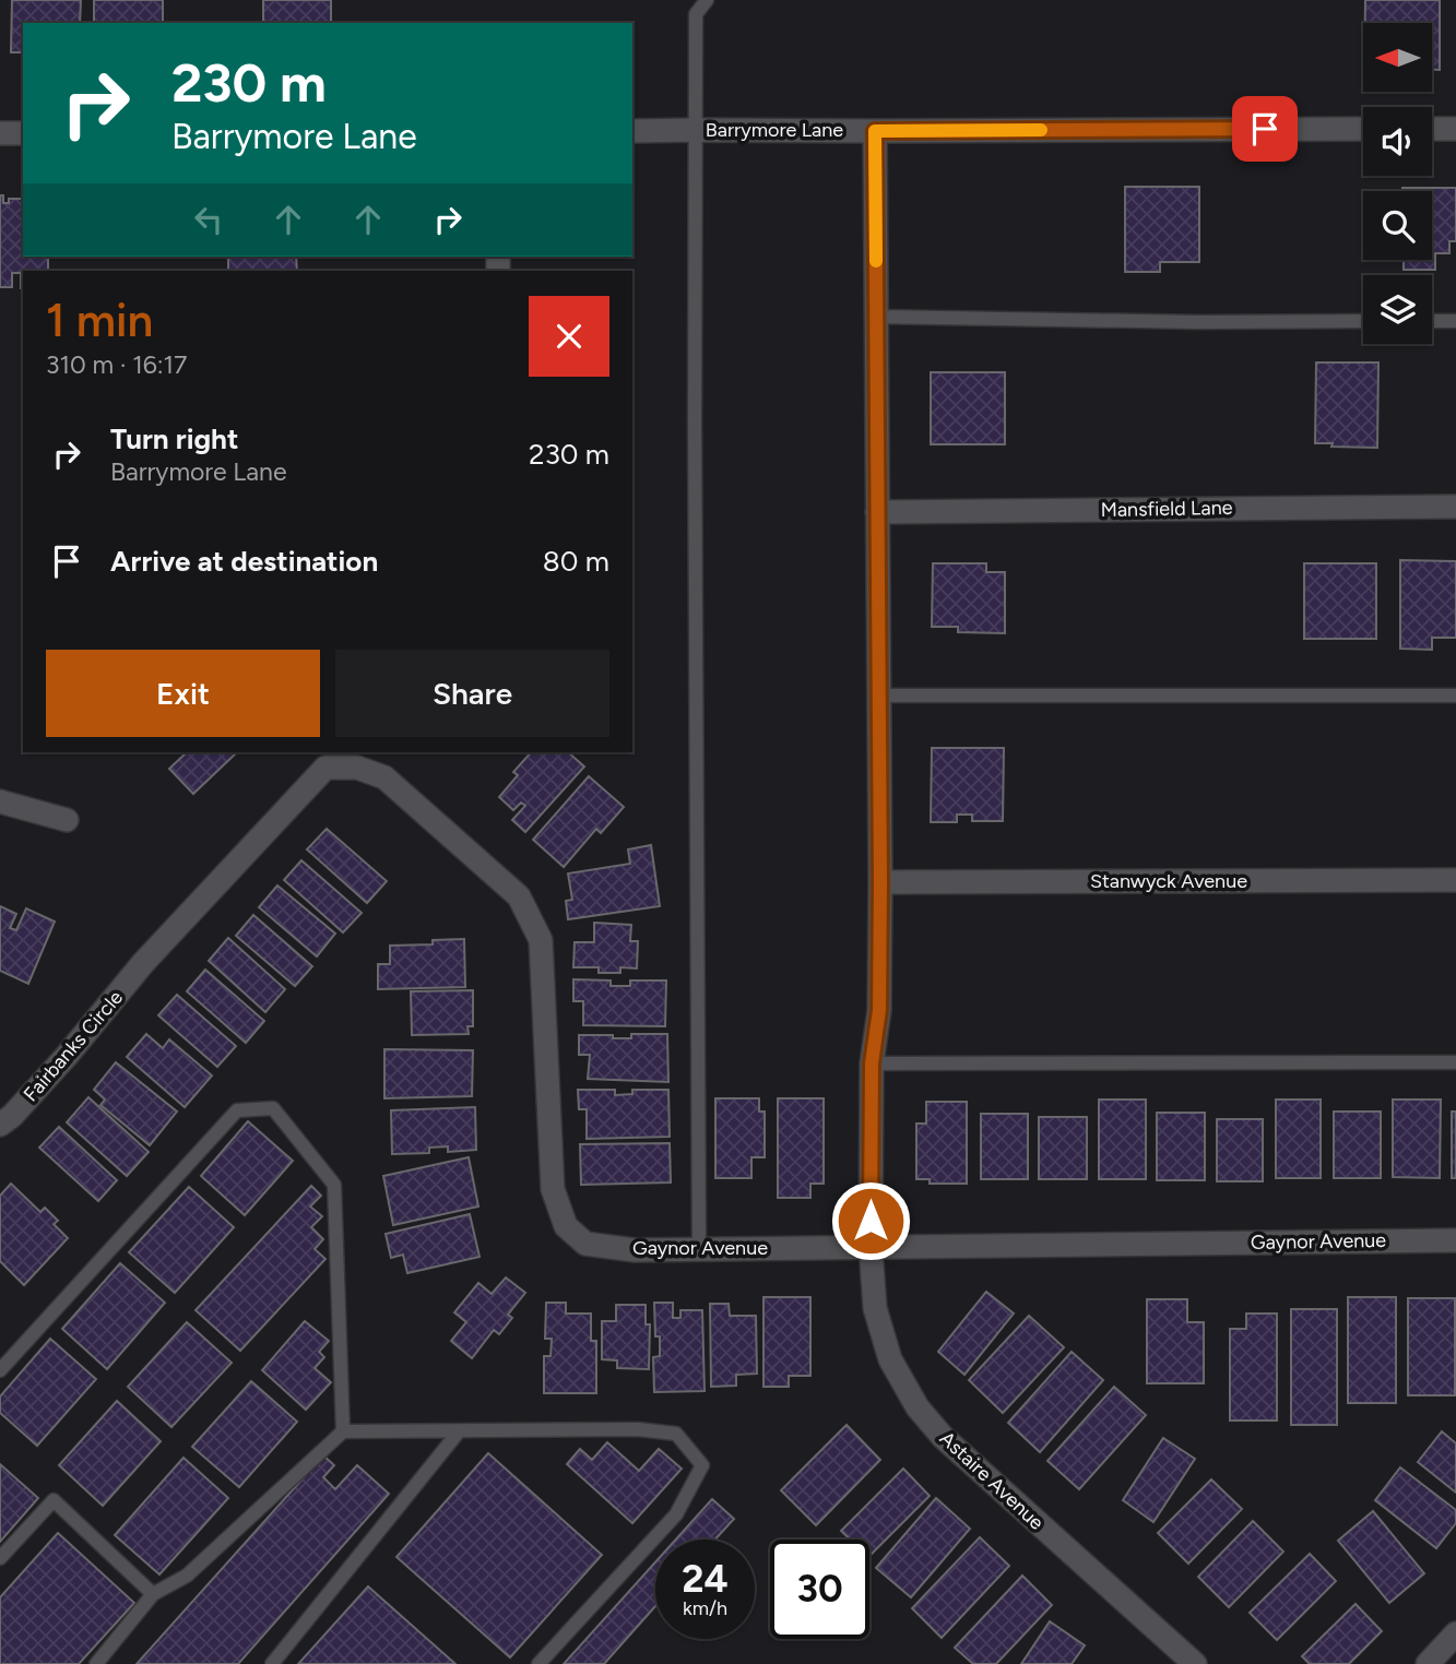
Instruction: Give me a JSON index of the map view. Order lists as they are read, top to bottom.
{
  "streets": {
    "street": [
      "Barrymore Lane",
      "Mansfield Lane",
      "Stanwyck Avenue",
      "Fairbanks Circle",
      "Gaynor Avenue",
      "Astaire Avenue"
    ]
  },
  "crossings": [
    ["Barrymore Lane", "Astaire Avenue"],
    ["Mansfield Lane", "Astaire Avenue"],
    ["Stanwyck Avenue", "Astaire Avenue"],
    ["Fairbanks Circle", "Gaynor Avenue"],
    ["Gaynor Avenue", "Astaire Avenue"]
  ],
  "north": "left",
  "page": {
    "turn": ["230 m", "Barrymore Lane"],
    "heading": ["1 min", "310 m · 16:17"],
    "list": [
      {
        "name": "Turn right",
        "note": "Barrymore Lane",
        "value": "230 m"
      },
      {
        "name": "Arrive at destination",
        "value": "80 m"
      }
    ],
    "buttons": ["Exit", "Share"],
    "speed": "24 km/h",
    "limit": "30"
  }
}
